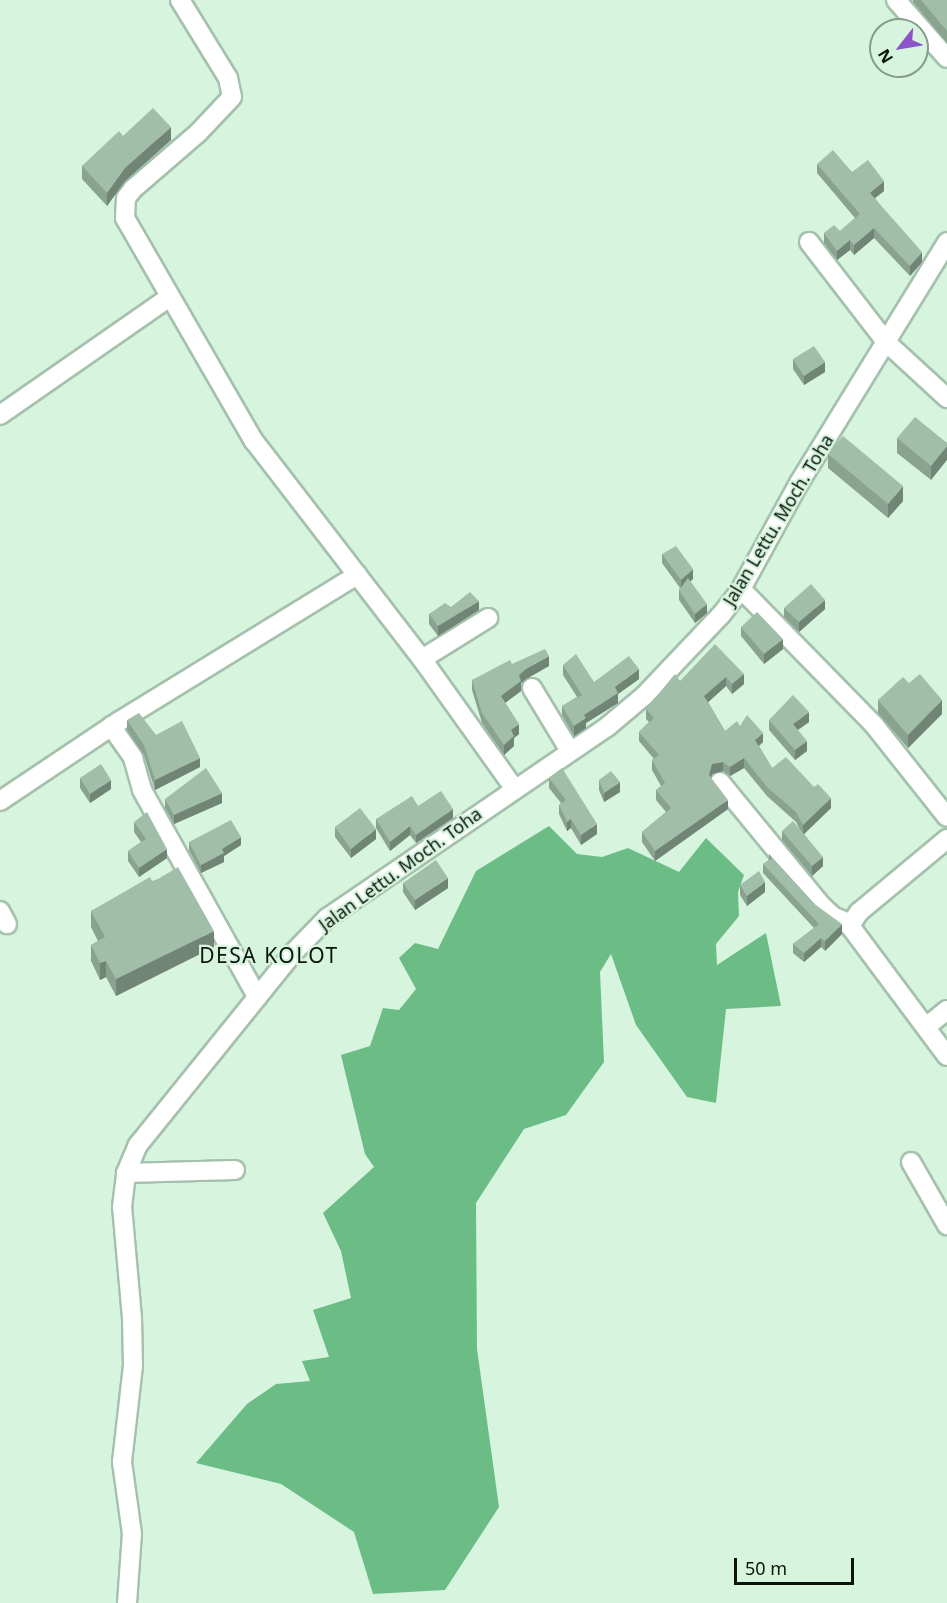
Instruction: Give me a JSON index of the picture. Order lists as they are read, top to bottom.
{
  "streets": {
    "street": ["Jalan Lettu. Moch. Toha"]
  },
  "districts": ["DESA KOLOT"],
  "scale_bar": "50 m",
  "north": "bottom left"
}
